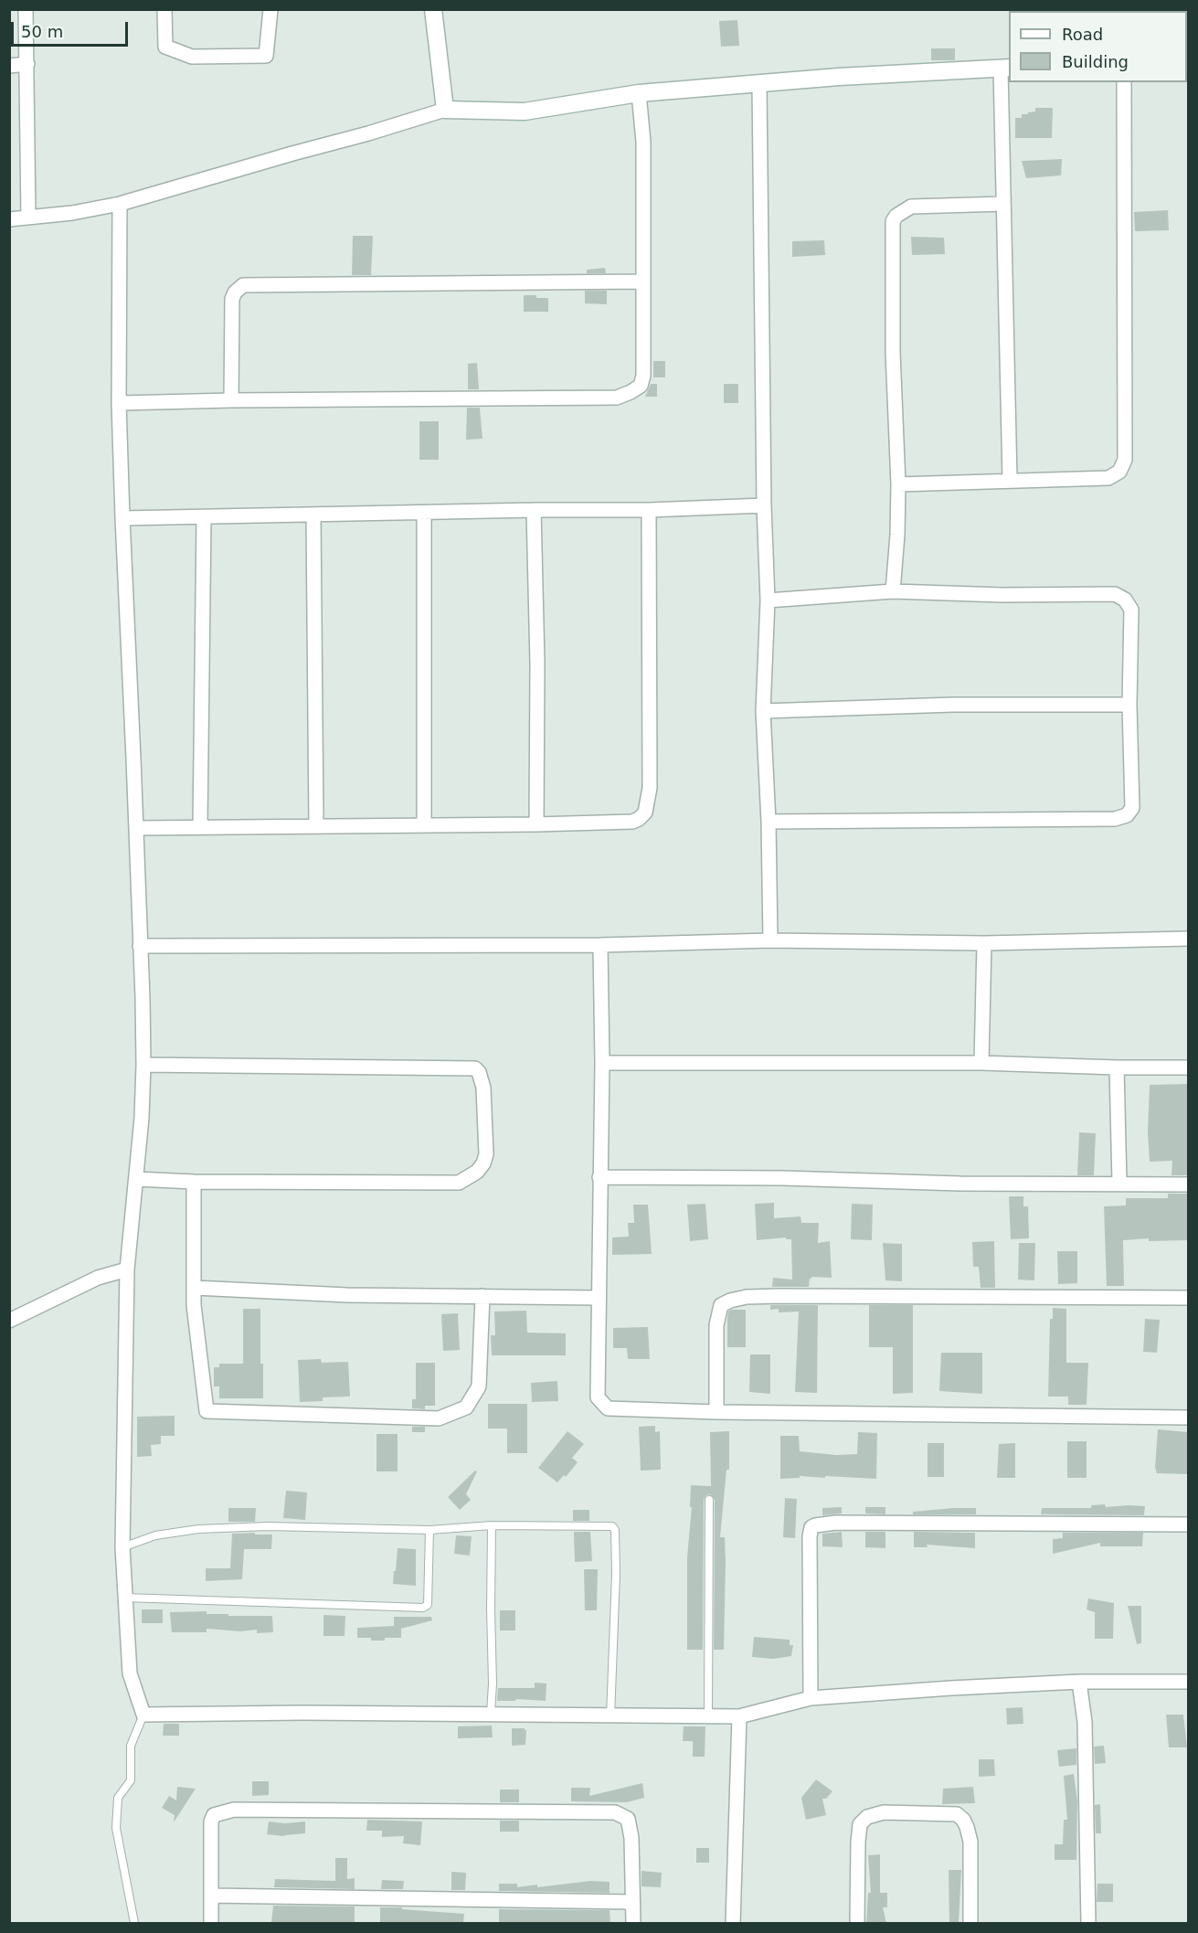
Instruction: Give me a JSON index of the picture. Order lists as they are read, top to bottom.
{
  "legend": ["Road", "Building"],
  "scale_bar": "50 m"
}
